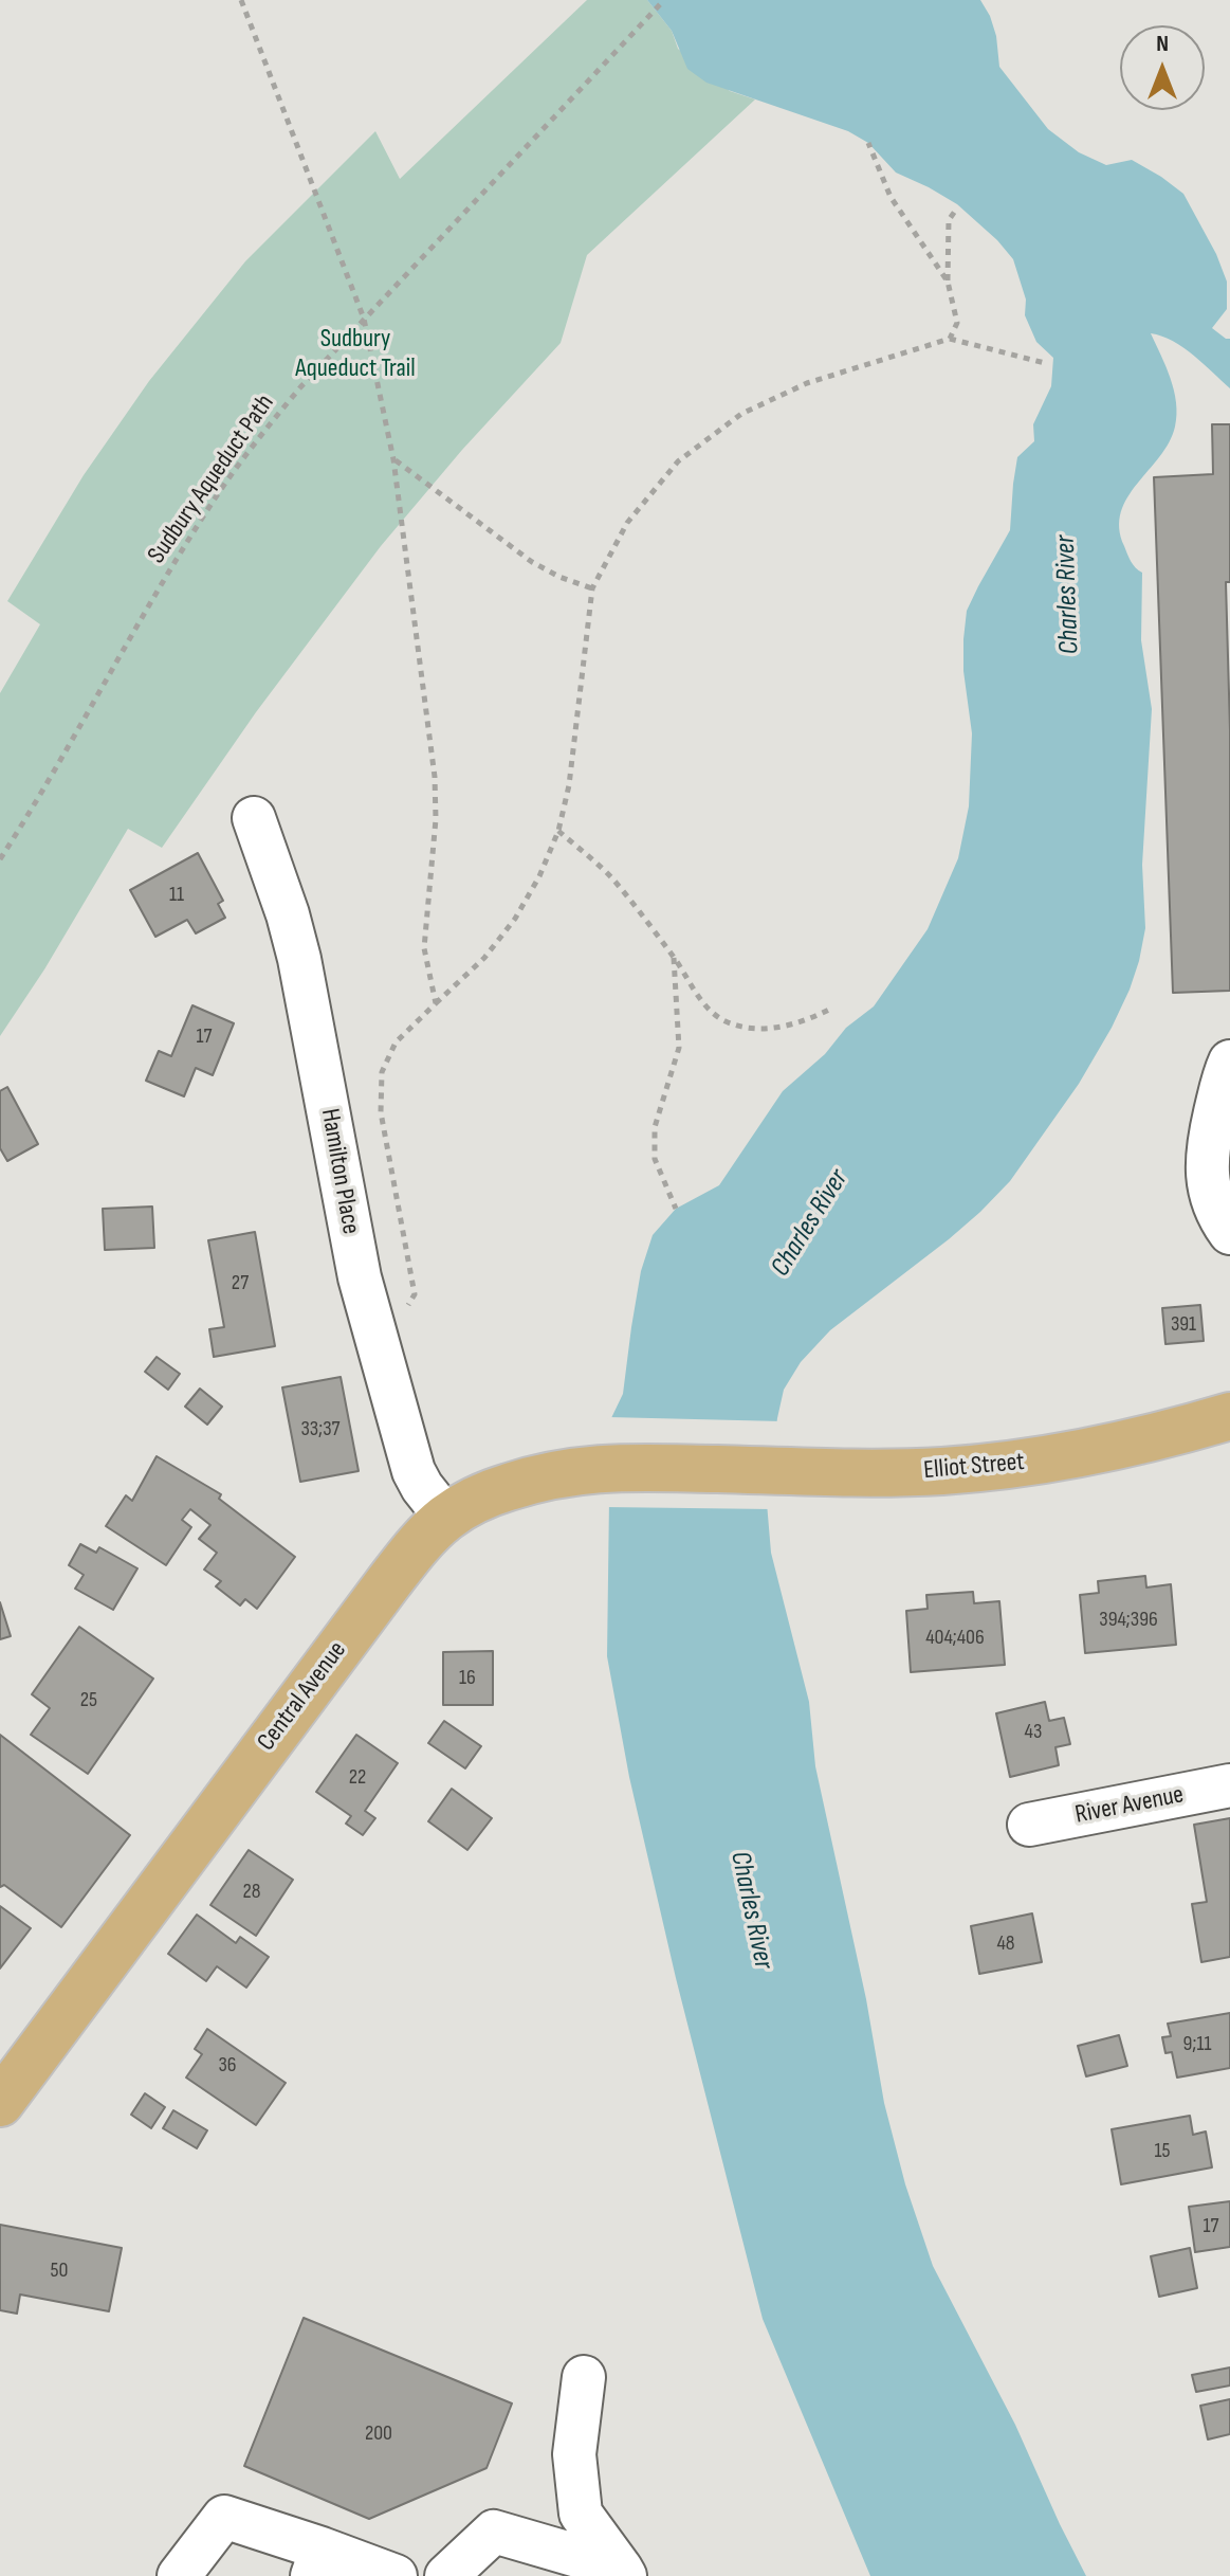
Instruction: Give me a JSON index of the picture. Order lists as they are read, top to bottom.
{
  "streets": {
    "main road": ["Elliot Street", "Central Avenue"],
    "street": ["Hamilton Place", "River Avenue"],
    "path": ["Sudbury Aqueduct Path"]
  },
  "crossings": [
    ["Hamilton Place", "Central Avenue"],
    ["Elliot Street", "Central Avenue"]
  ],
  "water": ["Charles River"],
  "parks": ["Sudbury Aqueduct Trail"],
  "house_numbers": [
    "11",
    "17",
    "27",
    "391",
    "33;37",
    "394;396",
    "404;406",
    "16",
    "25",
    "43",
    "22",
    "28",
    "48",
    "9;11",
    "36",
    "15",
    "17",
    "50",
    "200"
  ],
  "north": "top"
}
